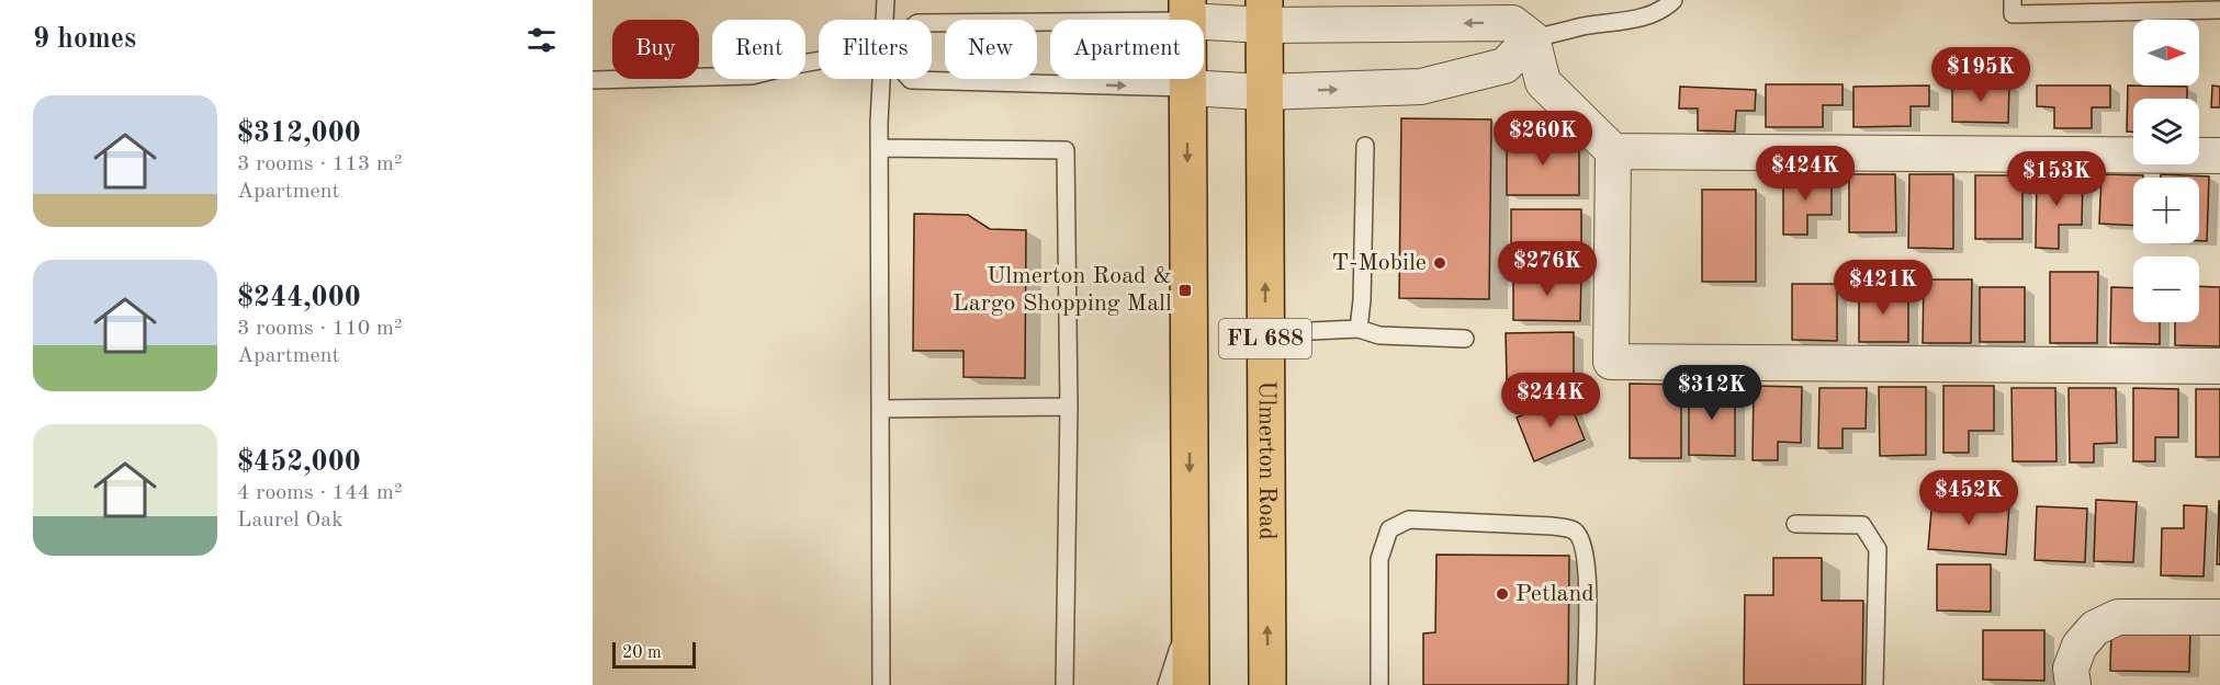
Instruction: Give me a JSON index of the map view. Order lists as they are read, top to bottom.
{
  "streets": {
    "main road": ["FL 688", "Ulmerton Road"]
  },
  "places": {
    "other": ["T-Mobile", "Petland"],
    "transit": ["Ulmerton Road & Largo Shopping Mall"]
  },
  "scale_bar": "20 m",
  "north": "right",
  "page": {
    "heading": "9 homes",
    "map_buttons": ["+", "−"],
    "chip": [
      "Buy",
      "Rent",
      "Filters",
      "New",
      "Apartment"
    ],
    "price": [
      "$195K",
      "$260K",
      "$424K",
      "$153K",
      "$276K",
      "$421K",
      "$312K",
      "$244K",
      "$452K"
    ],
    "list": [
      {
        "name": "$312,000",
        "note": "3 rooms · 113 m² · Apartment"
      },
      {
        "name": "$244,000",
        "note": "3 rooms · 110 m² · Apartment"
      },
      {
        "name": "$452,000",
        "note": "4 rooms · 144 m² · Laurel Oak"
      }
    ],
    "scale": "20 m"
  }
}
